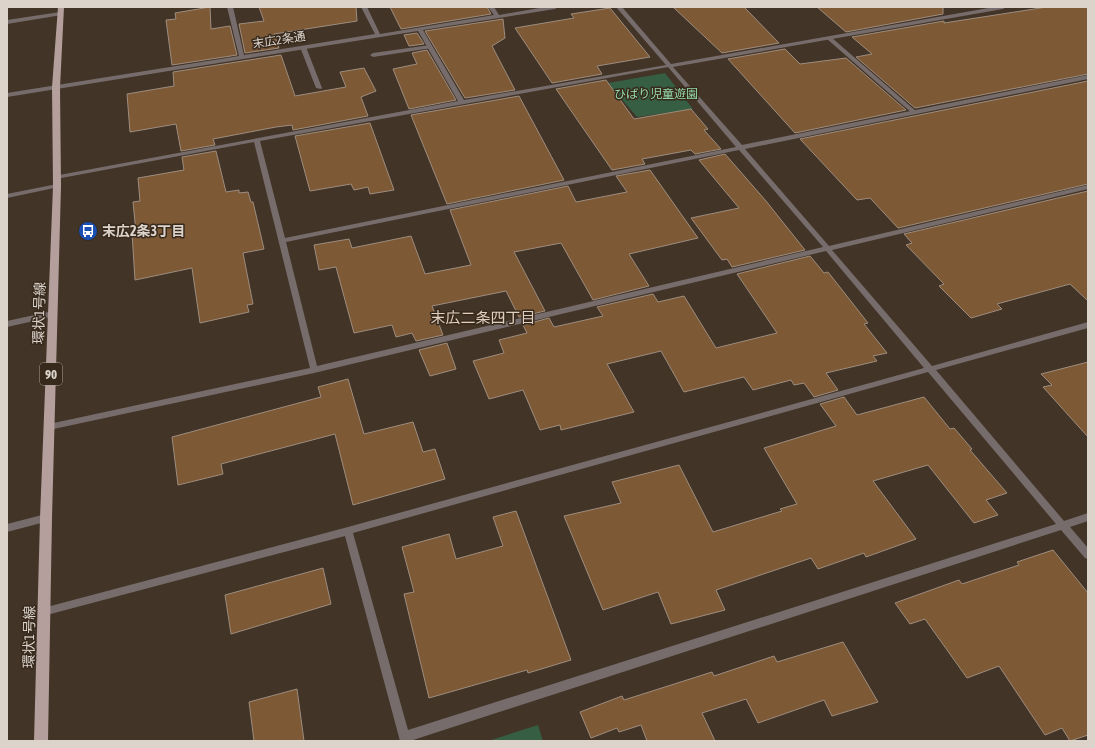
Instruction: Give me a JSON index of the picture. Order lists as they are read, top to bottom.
{
  "streets": {
    "main road": ["環状1号線", "90"],
    "street": ["末広2条通"]
  },
  "crossings": [
    ["末広2条通", "環状1号線"]
  ],
  "districts": ["末広二条四丁目"],
  "parks": ["ひばり児童遊園"],
  "places": {
    "bus stop": ["末広2条3丁目"]
  }
}
